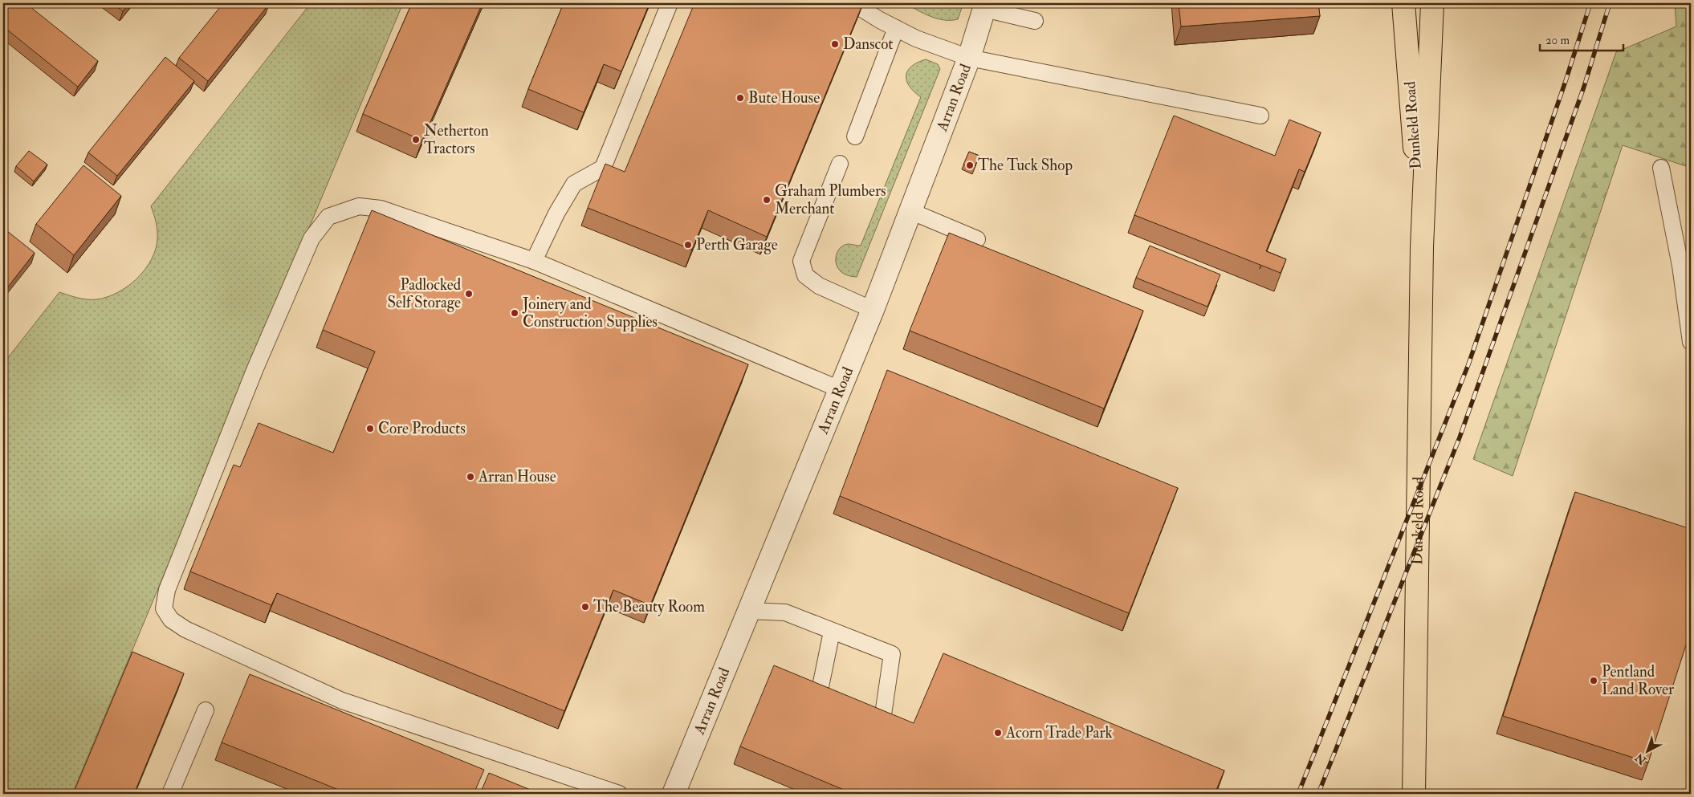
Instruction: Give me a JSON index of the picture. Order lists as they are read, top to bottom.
{
  "streets": {
    "main road": ["Dunkeld Road"],
    "street": ["Arran Road"]
  },
  "places": [
    "Danscot",
    "Bute House",
    "Netherton Tractors",
    "The Tuck Shop",
    "Graham Plumbers Merchant",
    "Perth Garage",
    "Padlocked Self Storage",
    "Joinery and Construction Supplies",
    "Core Products",
    "Arran House",
    "The Beauty Room",
    "Pentland Land Rover",
    "Acorn Trade Park"
  ],
  "scale_bar": "20 m",
  "north": "bottom left"
}
